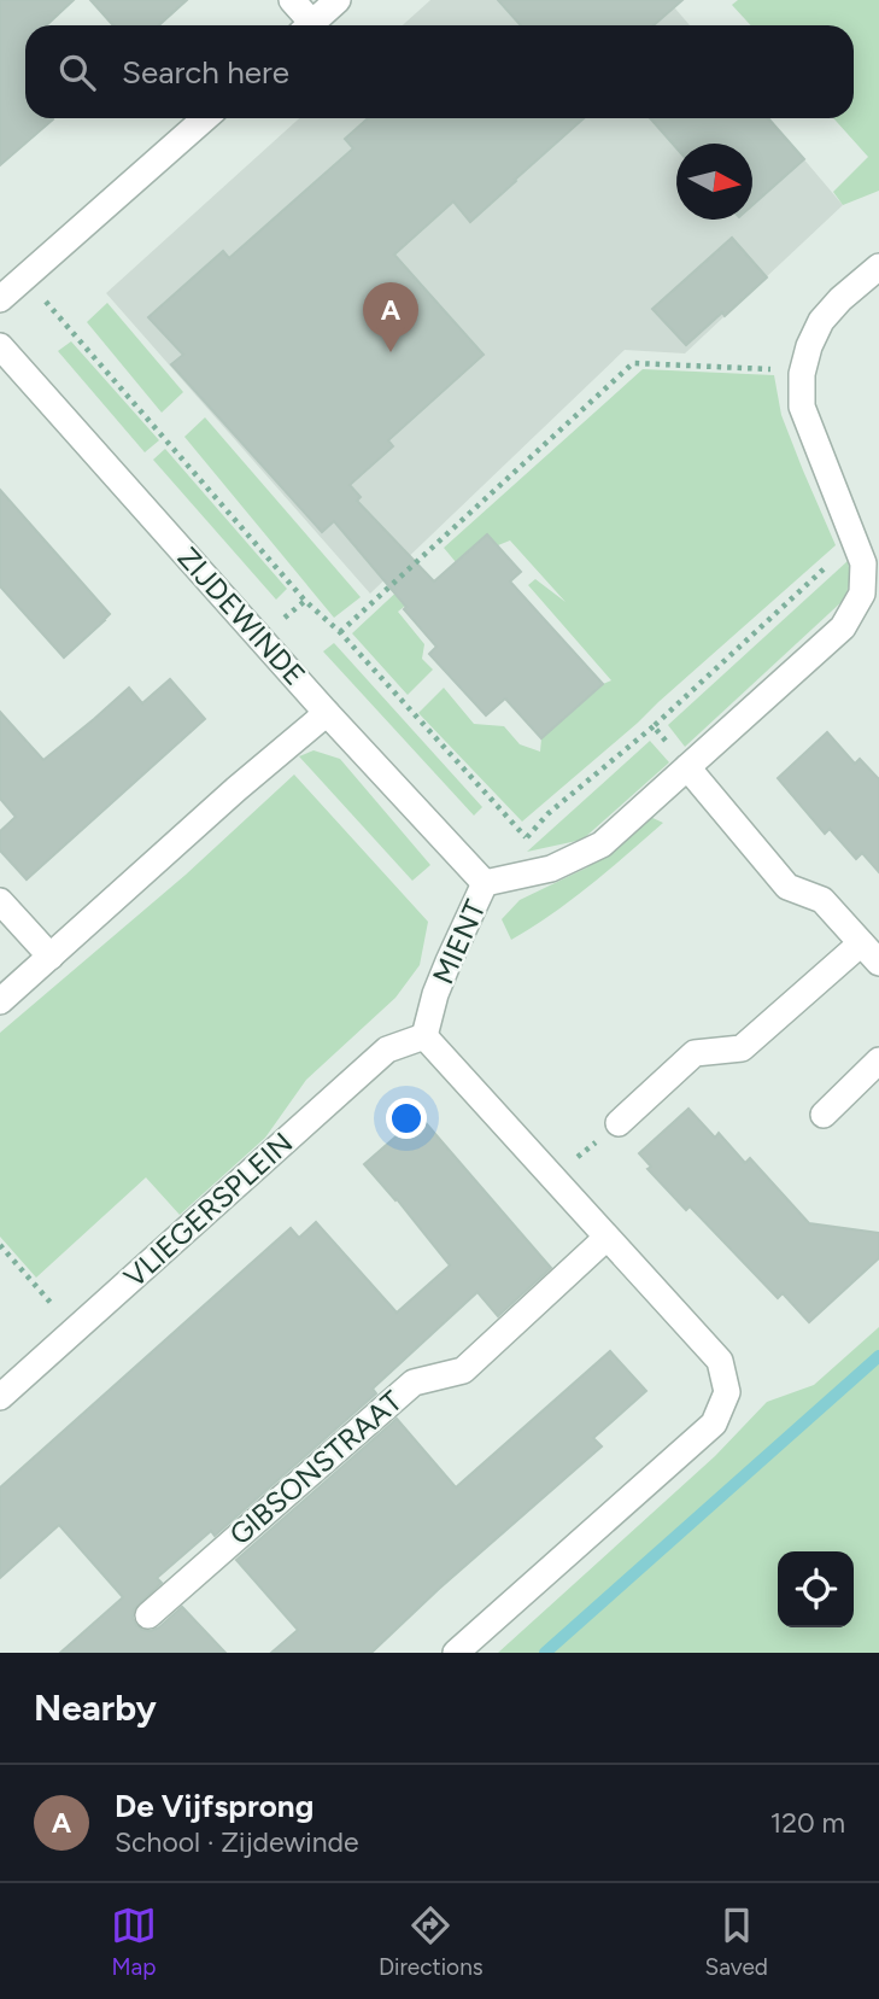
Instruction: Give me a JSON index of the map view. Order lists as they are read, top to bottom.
{
  "streets": {
    "street": [
      "ZIJDEWINDE",
      "MIENT",
      "VLIEGERSPLEIN",
      "GIBSONSTRAAT"
    ]
  },
  "crossings": [
    ["ZIJDEWINDE", "MIENT"],
    ["MIENT", "VLIEGERSPLEIN"]
  ],
  "north": "right",
  "page": {
    "search": "Search here",
    "pins": "A",
    "heading": "Nearby",
    "list": [
      {
        "mark": "A",
        "name": "De Vijfsprong",
        "note": "School · Zijdewinde",
        "value": "120 m"
      }
    ],
    "nav": ["Map", "Directions", "Saved"]
  }
}
